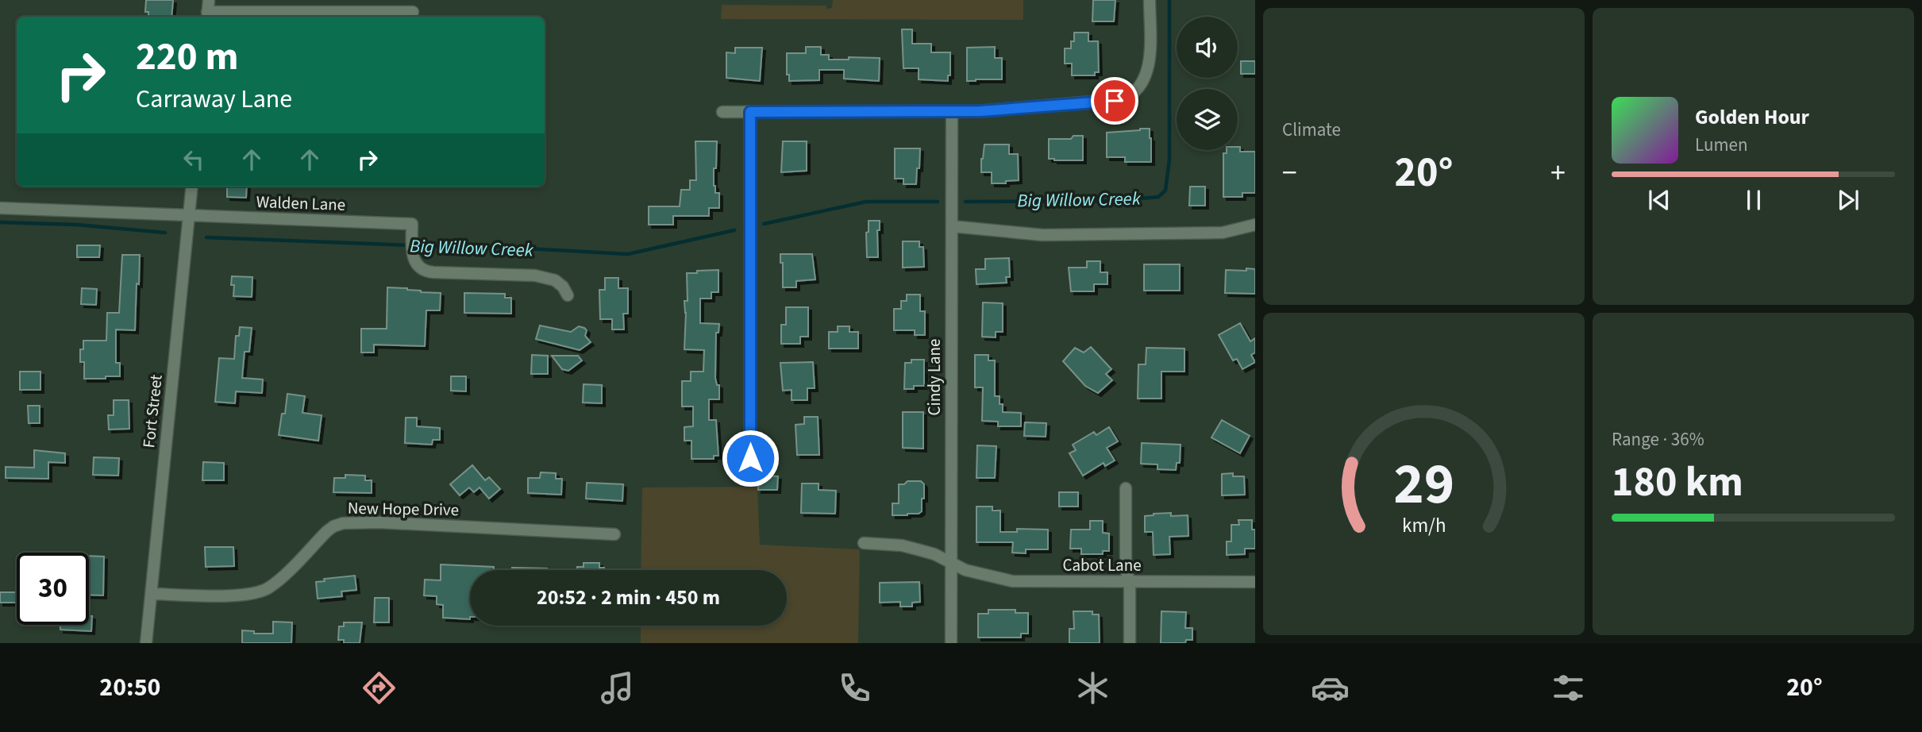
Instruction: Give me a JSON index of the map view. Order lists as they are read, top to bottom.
{
  "streets": {
    "street": [
      "Walden Lane",
      "Cindy Lane",
      "Fort Street",
      "New Hope Drive",
      "Cabot Lane"
    ]
  },
  "crossings": [
    ["Walden Lane", "Fort Street"],
    ["Cindy Lane", "Cabot Lane"],
    ["Fort Street", "New Hope Drive"]
  ],
  "water": ["Big Willow Creek"],
  "page": {
    "tile": [
      "Climate",
      ["Range · 36%", "180 km"]
    ],
    "turn": ["220 m", "Carraway Lane"],
    "song": ["Golden Hour", "Lumen"],
    "heat": ["−", "20°", "+"],
    "limit": "30",
    "trip": "20:52 · 2 min · 450 m",
    "tabs": ["20:50", "20°"],
    "gauge": ["29", "km/h"]
  }
}
